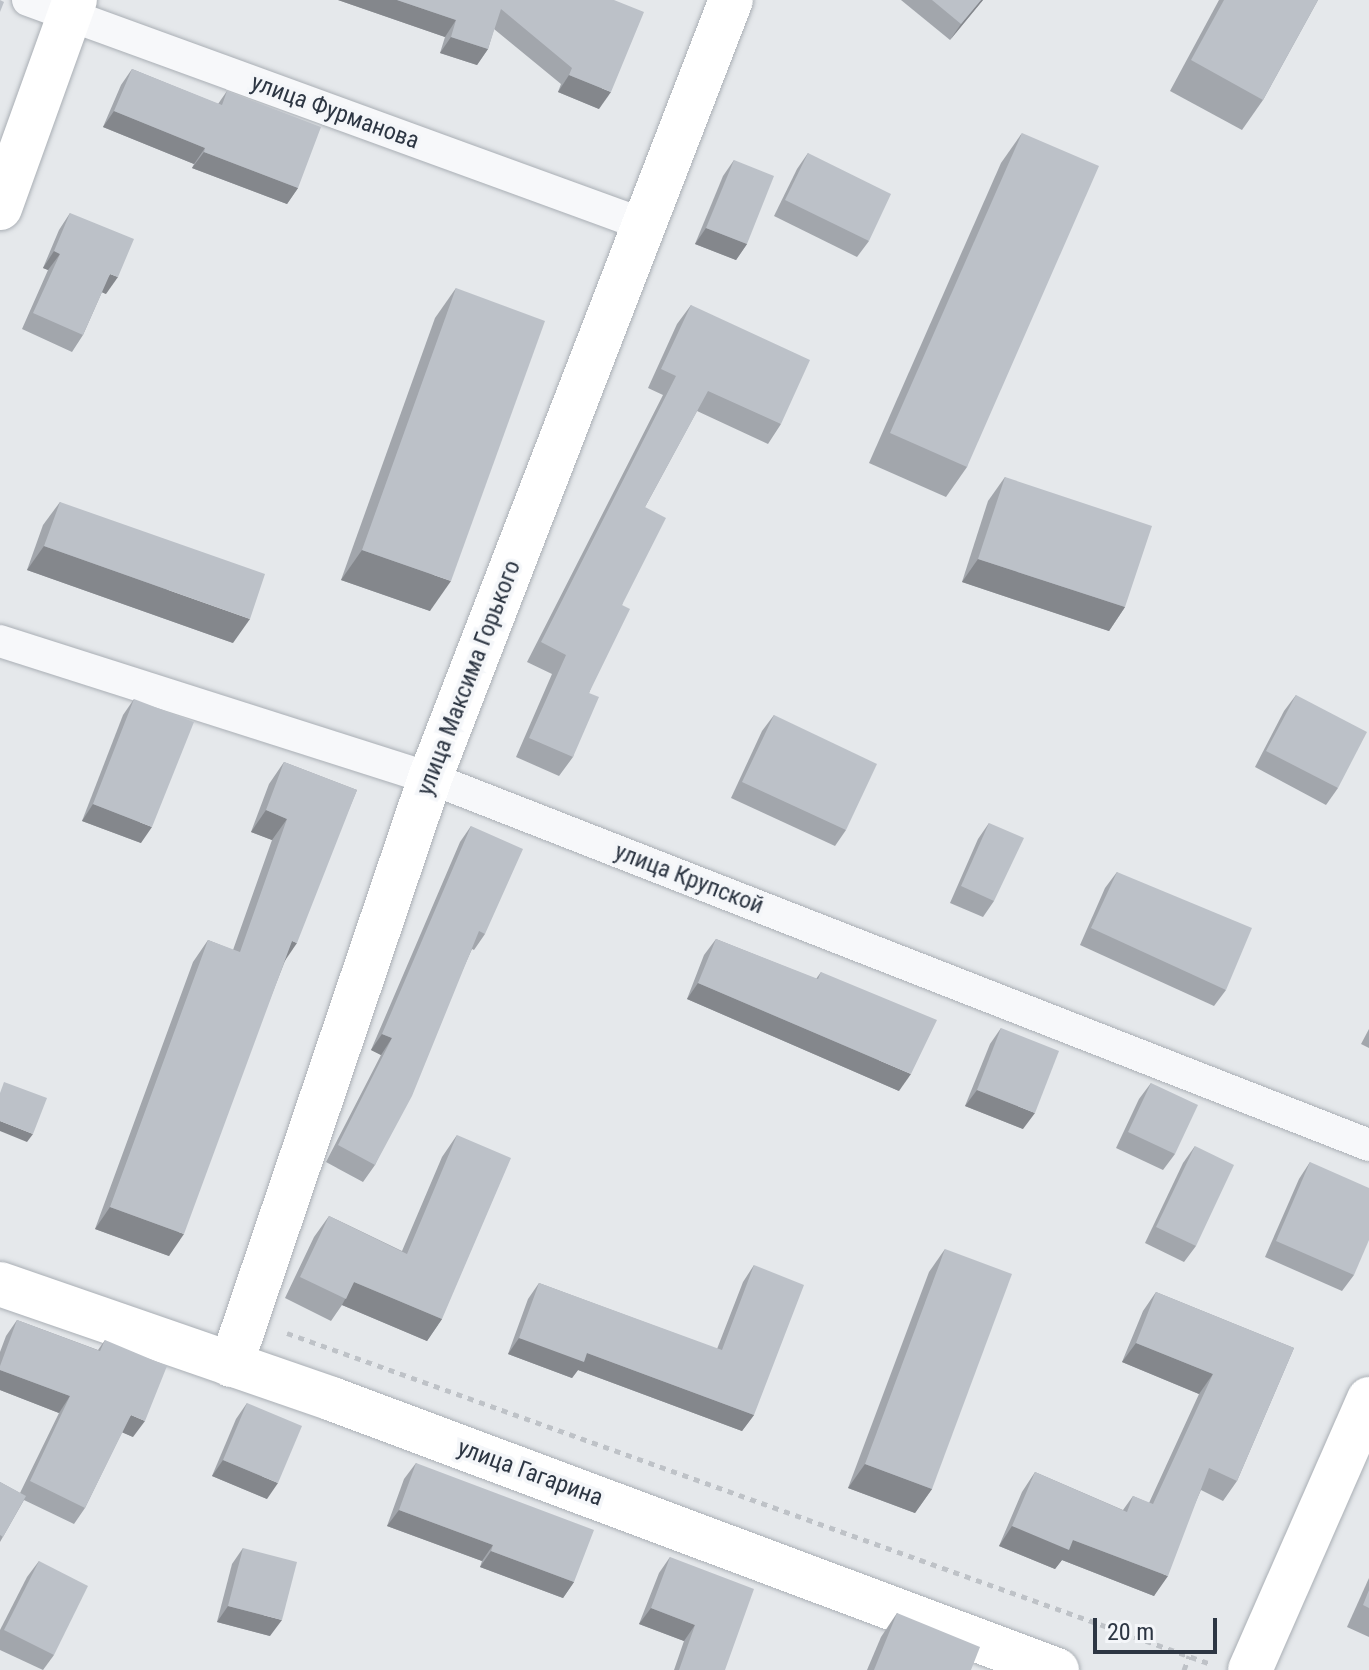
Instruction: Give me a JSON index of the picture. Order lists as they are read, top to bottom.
{
  "streets": {
    "street": [
      "улица Фурманова",
      "улица Максима Горького",
      "улица Крупской",
      "улица Гагарина"
    ]
  },
  "crossings": [
    ["улица Фурманова", "улица Максима Горького"],
    ["улица Максима Горького", "улица Крупской"],
    ["улица Максима Горького", "улица Гагарина"]
  ],
  "scale_bar": "20 m"
}
